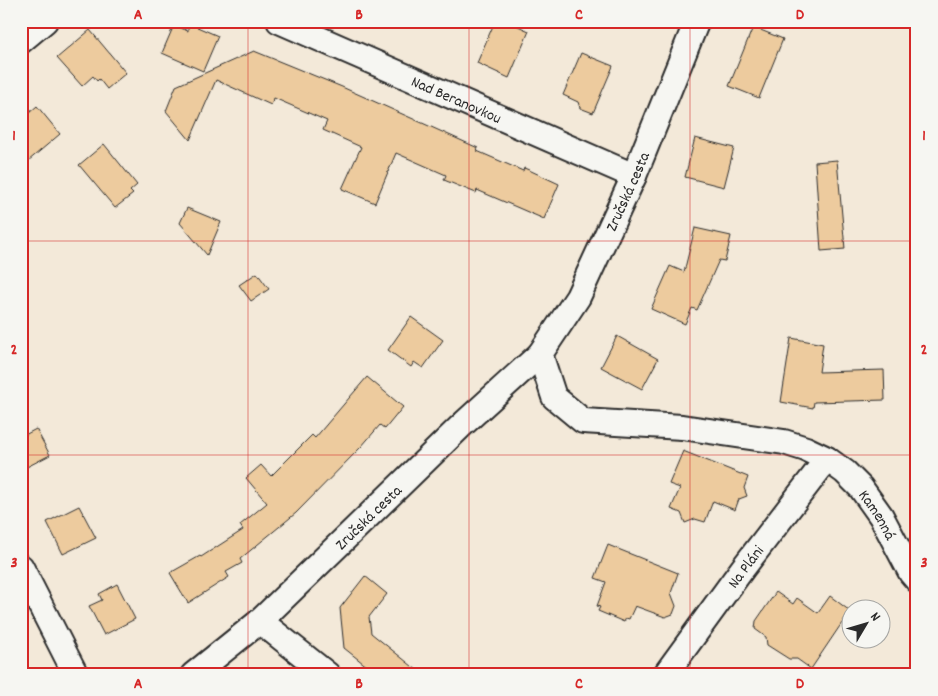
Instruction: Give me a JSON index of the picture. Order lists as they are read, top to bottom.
{
  "streets": {
    "street": [
      "Nad Beranovkou",
      "Zručská cesta",
      "Kamenná",
      "Na Pláni"
    ]
  },
  "crossings": [
    ["Nad Beranovkou", "Zručská cesta"],
    ["Kamenná", "Na Pláni"]
  ],
  "north": "top right",
  "grid": {
    "columns": [
      "A",
      "B",
      "C",
      "D"
    ],
    "rows": ["1", "2", "3"]
  }
}
